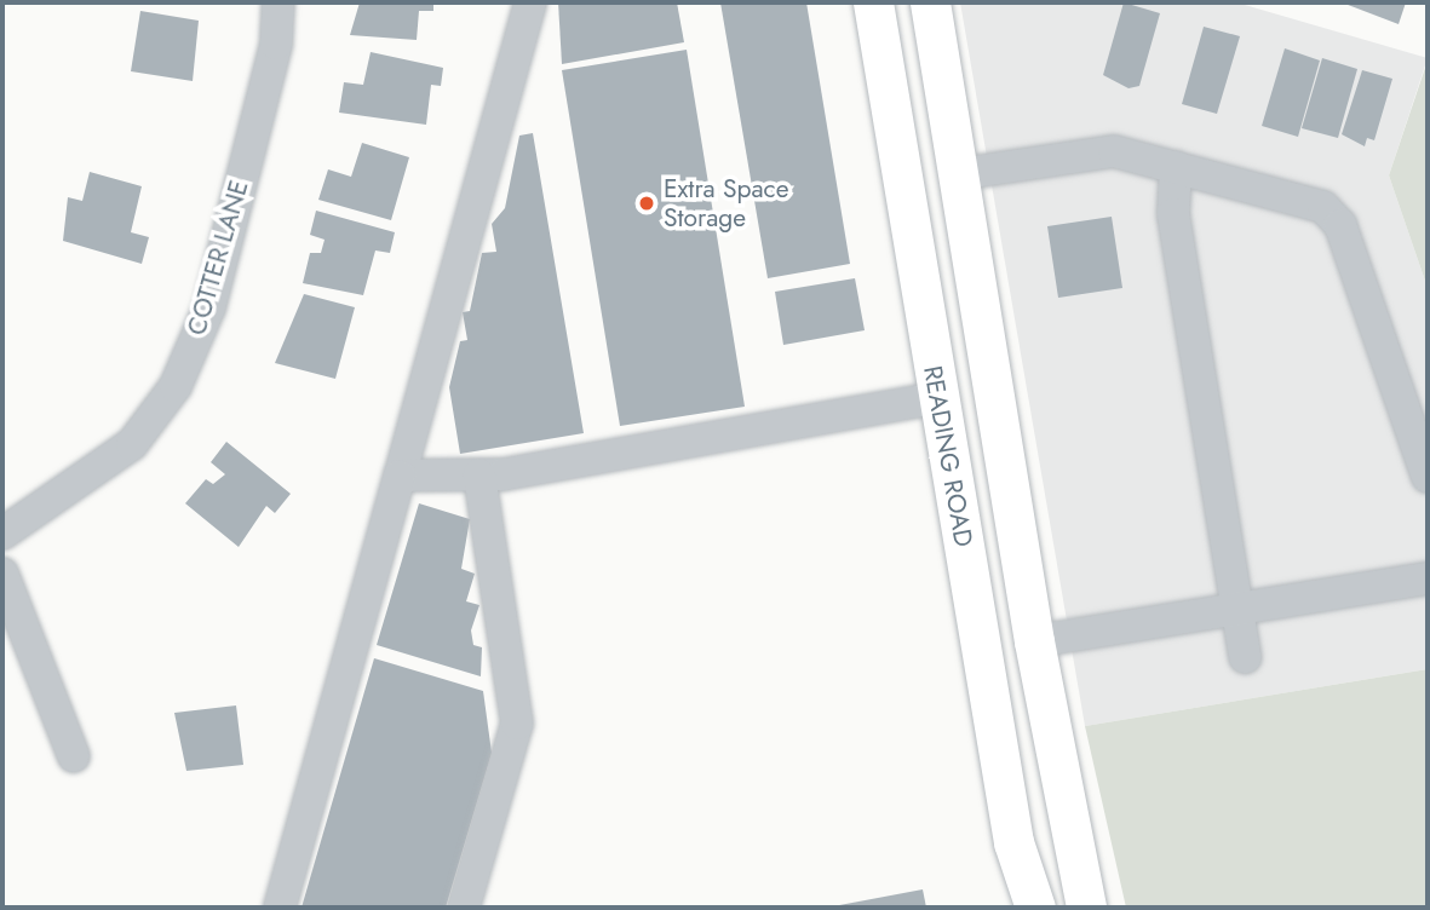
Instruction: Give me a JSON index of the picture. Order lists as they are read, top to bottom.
{
  "streets": {
    "main road": ["READING ROAD"],
    "street": ["COTTER LANE"]
  },
  "places": ["Extra Space Storage"]
}
